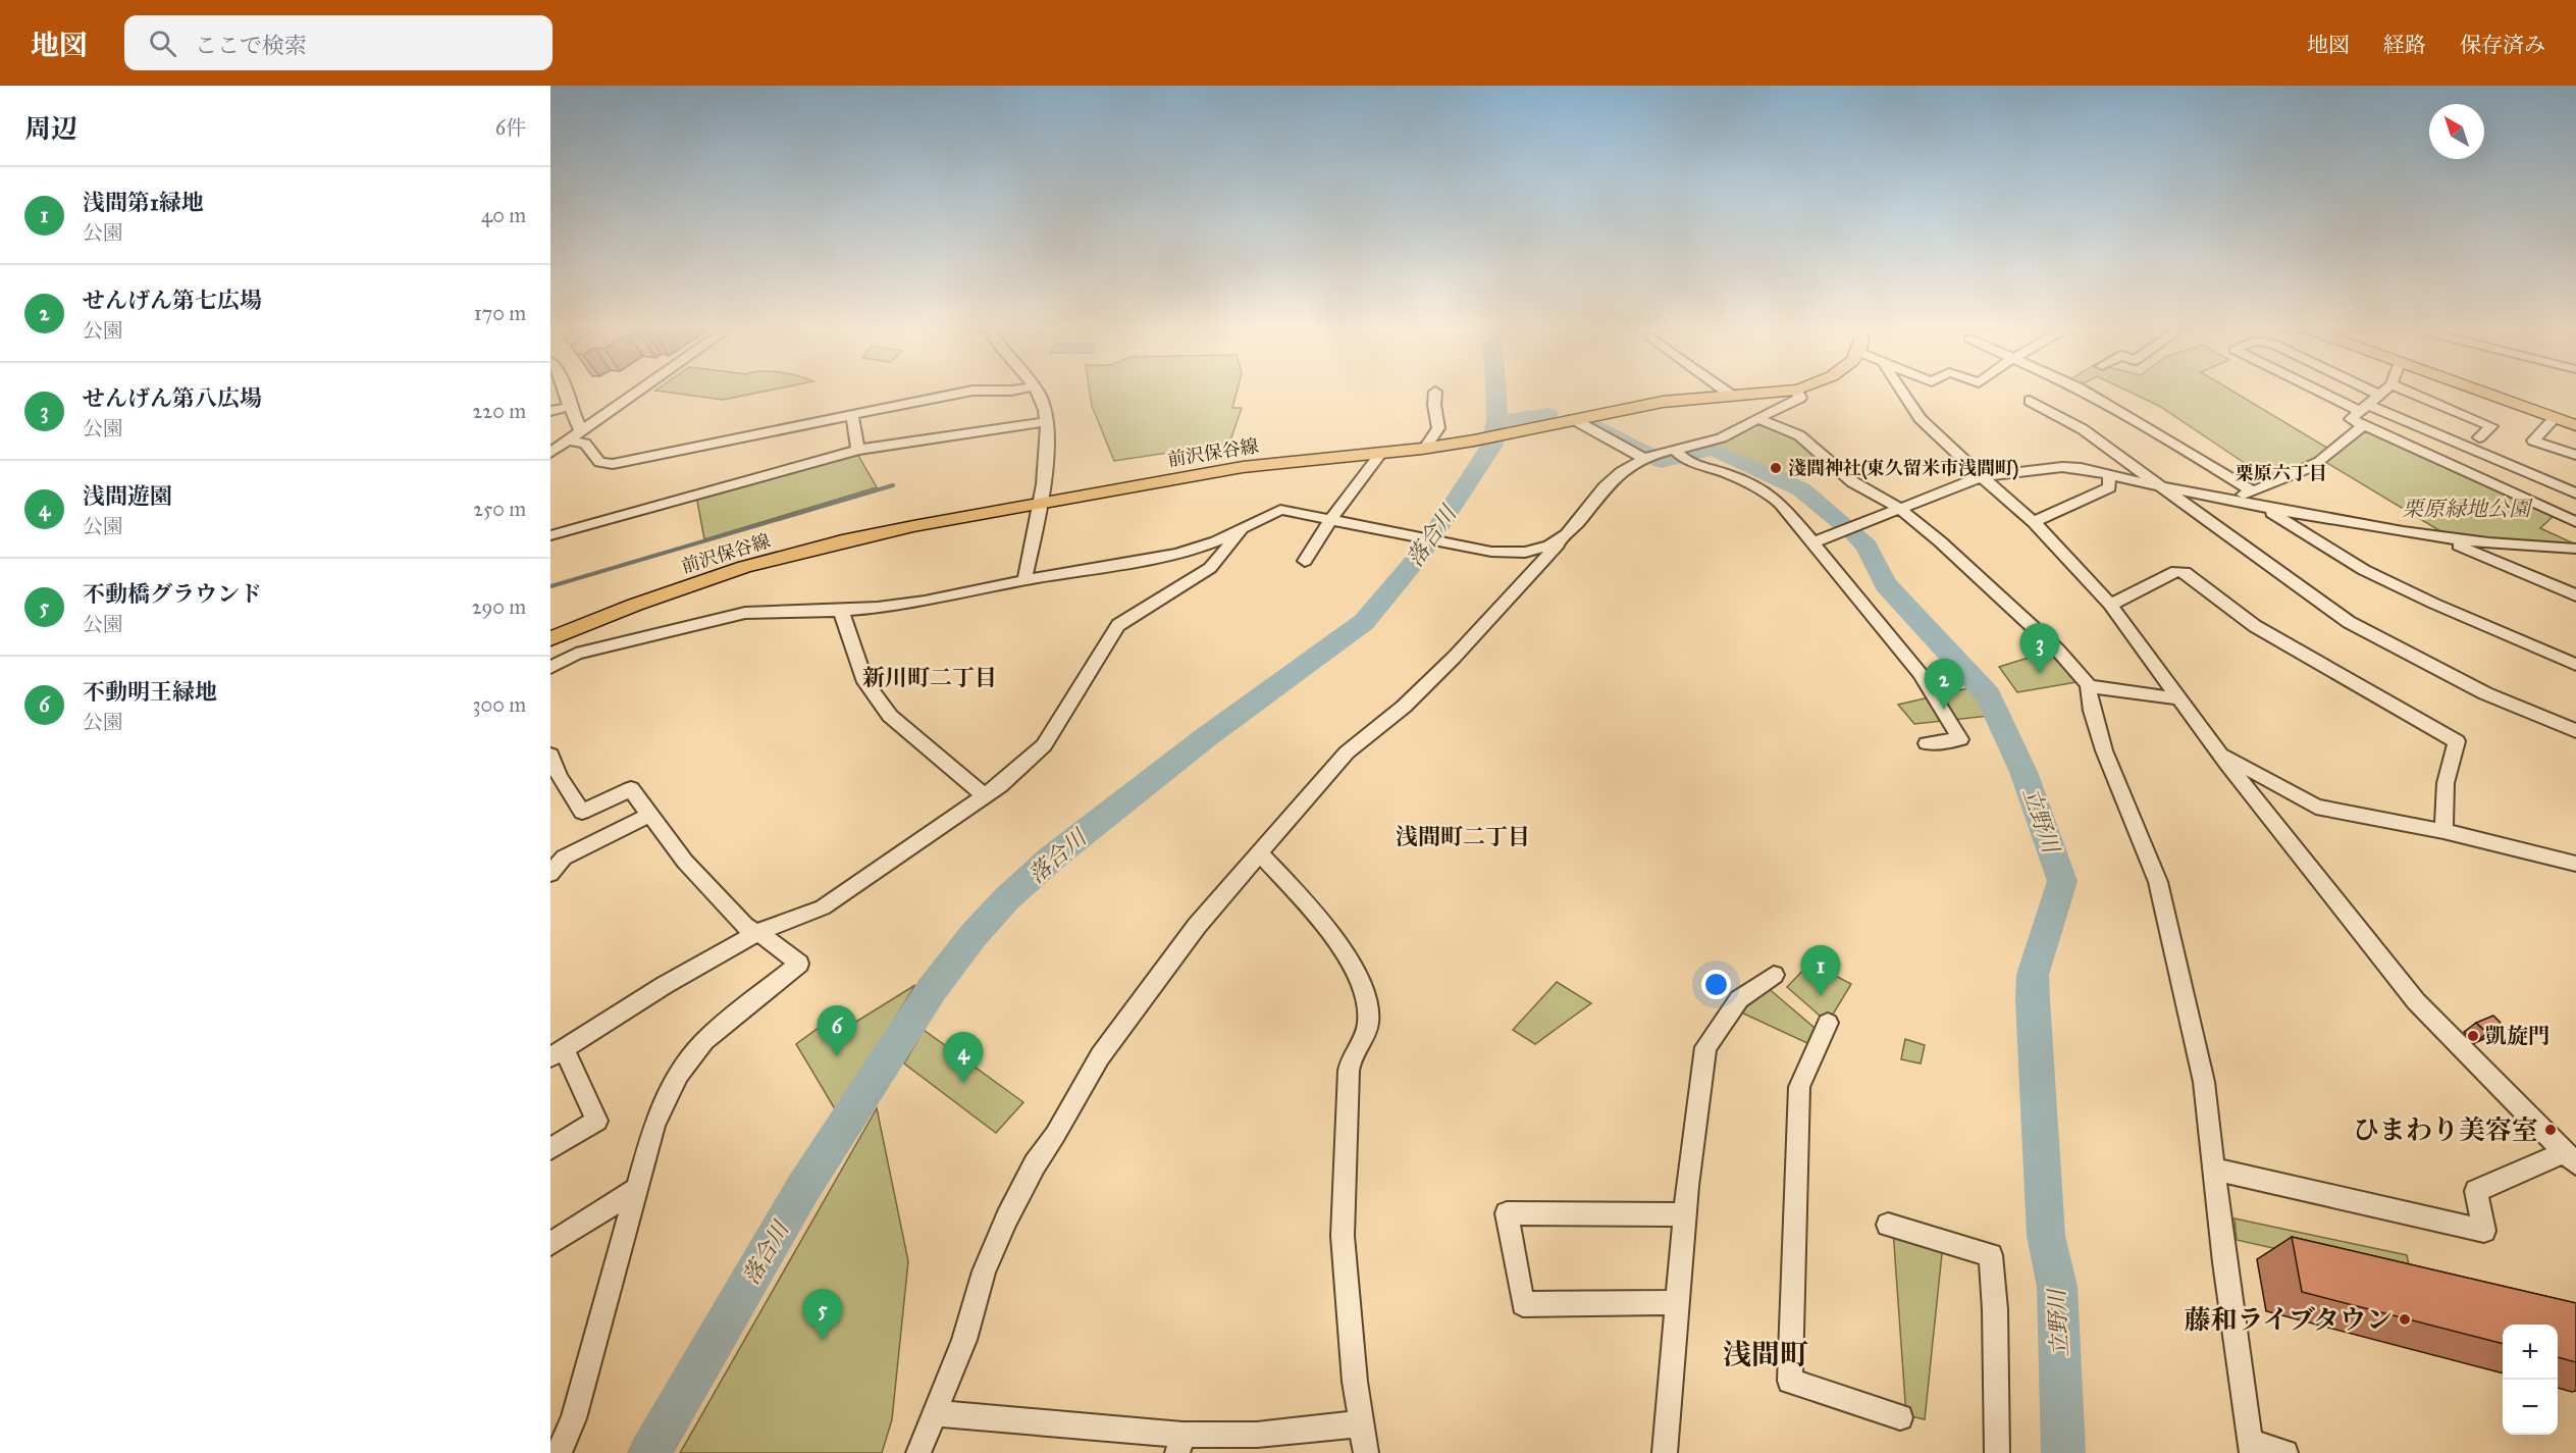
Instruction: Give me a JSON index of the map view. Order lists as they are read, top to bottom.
{
  "streets": {
    "main road": ["前沢保谷線"]
  },
  "districts": [
    "栗原六丁目",
    "新川町二丁目",
    "浅間町二丁目",
    "浅間町"
  ],
  "water": ["落合川", "立野川"],
  "parks": ["栗原緑地公園"],
  "places": [
    "淺間神社(東久留米市浅間町)",
    "凱旋門",
    "ひまわり美容室",
    "藤和ライブタウン"
  ],
  "north": "top left",
  "page": {
    "header": "地図",
    "search": "ここで検索",
    "nav": ["地図", "経路", "保存済み"],
    "heading": ["周辺", "6件"],
    "list": [
      {
        "mark": "1",
        "name": "浅間第1緑地",
        "note": "公園",
        "value": "40 m"
      },
      {
        "mark": "2",
        "name": "せんげん第七広場",
        "note": "公園",
        "value": "170 m"
      },
      {
        "mark": "3",
        "name": "せんげん第八広場",
        "note": "公園",
        "value": "220 m"
      },
      {
        "mark": "4",
        "name": "浅間遊園",
        "note": "公園",
        "value": "250 m"
      },
      {
        "mark": "5",
        "name": "不動橋グラウンド",
        "note": "公園",
        "value": "290 m"
      },
      {
        "mark": "6",
        "name": "不動明王緑地",
        "note": "公園",
        "value": "300 m"
      }
    ],
    "pins": [
      "3",
      "2",
      "1",
      "6",
      "4",
      "5"
    ],
    "map_buttons": ["+", "−"]
  }
}
